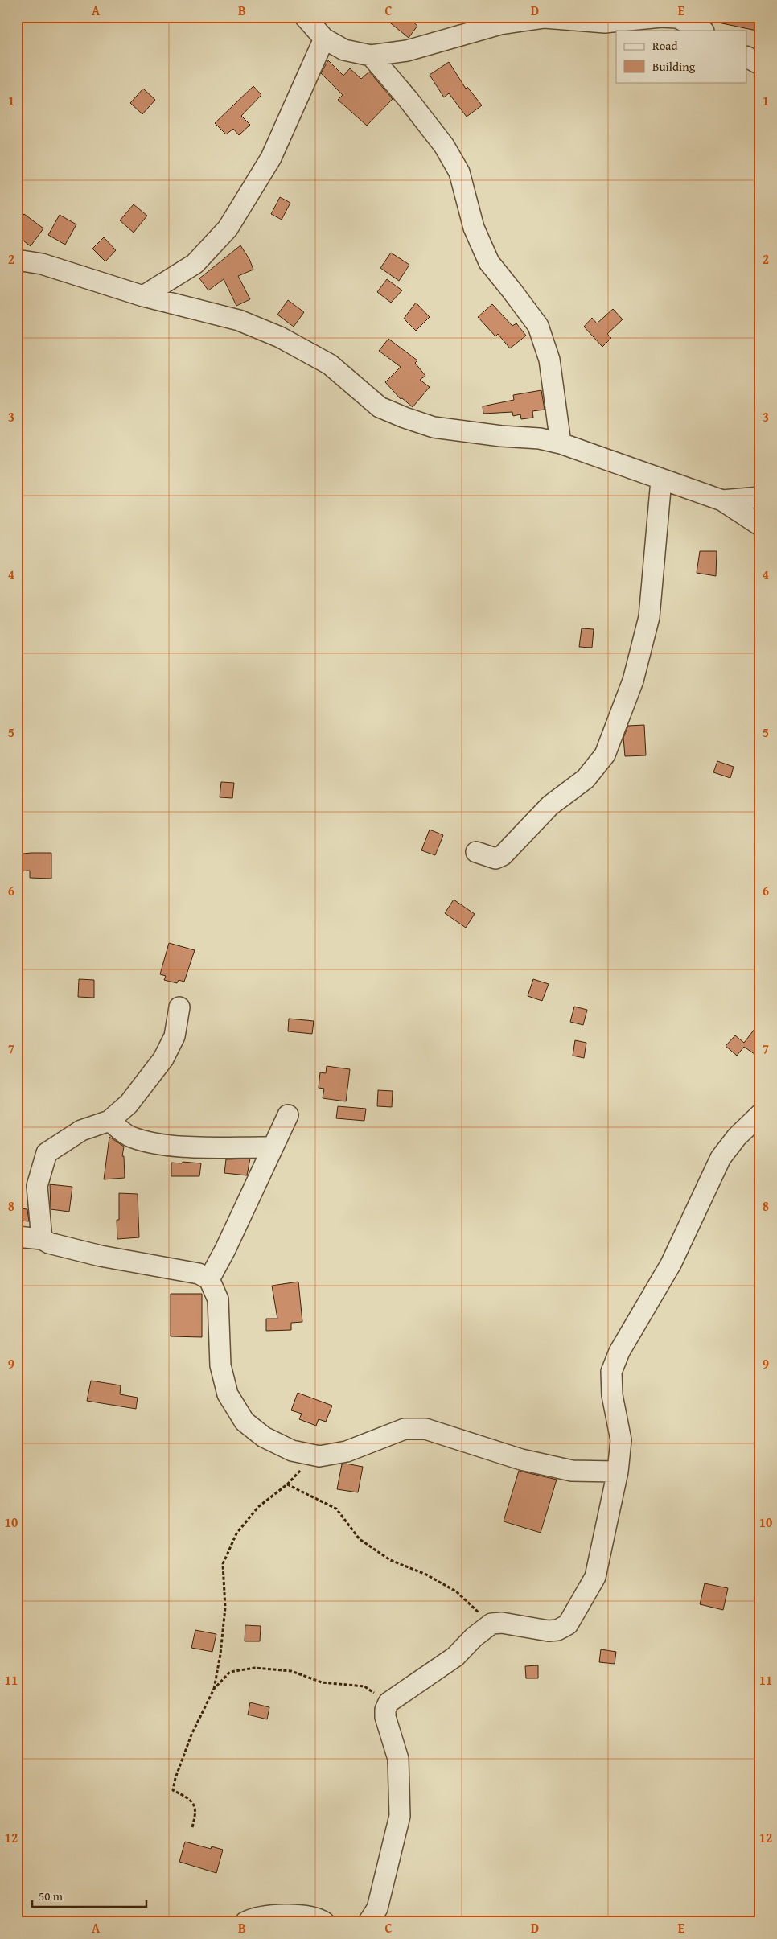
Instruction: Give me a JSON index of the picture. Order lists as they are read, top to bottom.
{
  "legend": ["Road", "Building"],
  "scale_bar": "50 m",
  "grid": {
    "columns": [
      "A",
      "B",
      "C",
      "D",
      "E"
    ],
    "rows": [
      "1",
      "2",
      "3",
      "4",
      "5",
      "6",
      "7",
      "8",
      "9",
      "10",
      "11",
      "12"
    ]
  }
}
